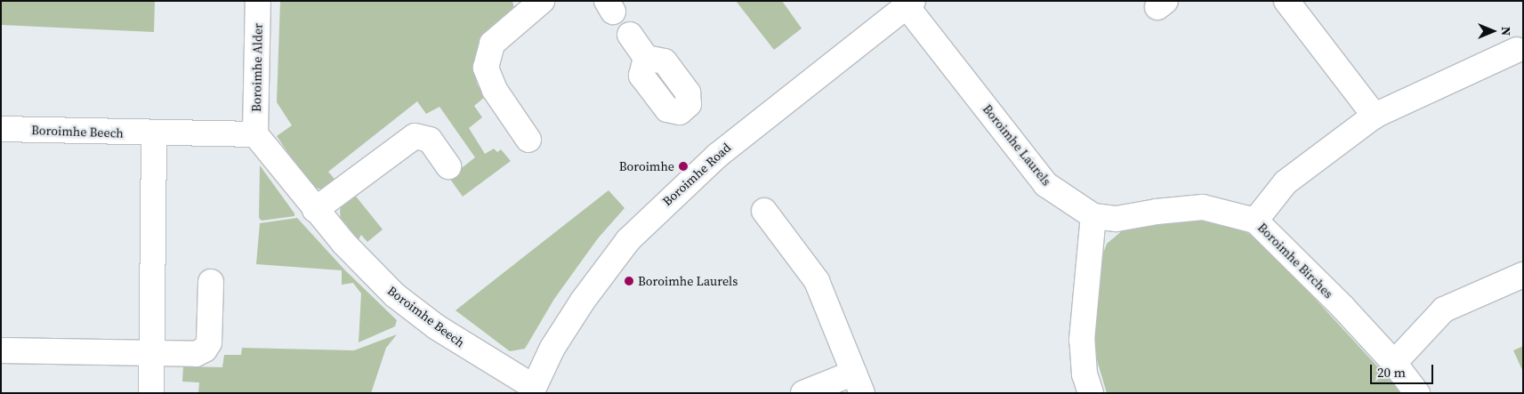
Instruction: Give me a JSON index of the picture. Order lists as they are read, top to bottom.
{
  "streets": {
    "street": [
      "Boroimhe Alder",
      "Boroimhe Beech",
      "Boroimhe Laurels",
      "Boroimhe Road",
      "Boroimhe Birches"
    ]
  },
  "crossings": [
    ["Boroimhe Alder", "Boroimhe Beech"],
    ["Boroimhe Beech", "Boroimhe Road"],
    ["Boroimhe Laurels", "Boroimhe Road"],
    ["Boroimhe Laurels", "Boroimhe Birches"]
  ],
  "places": ["Boroimhe", "Boroimhe Laurels"],
  "scale_bar": "20 m",
  "north": "right"
}
